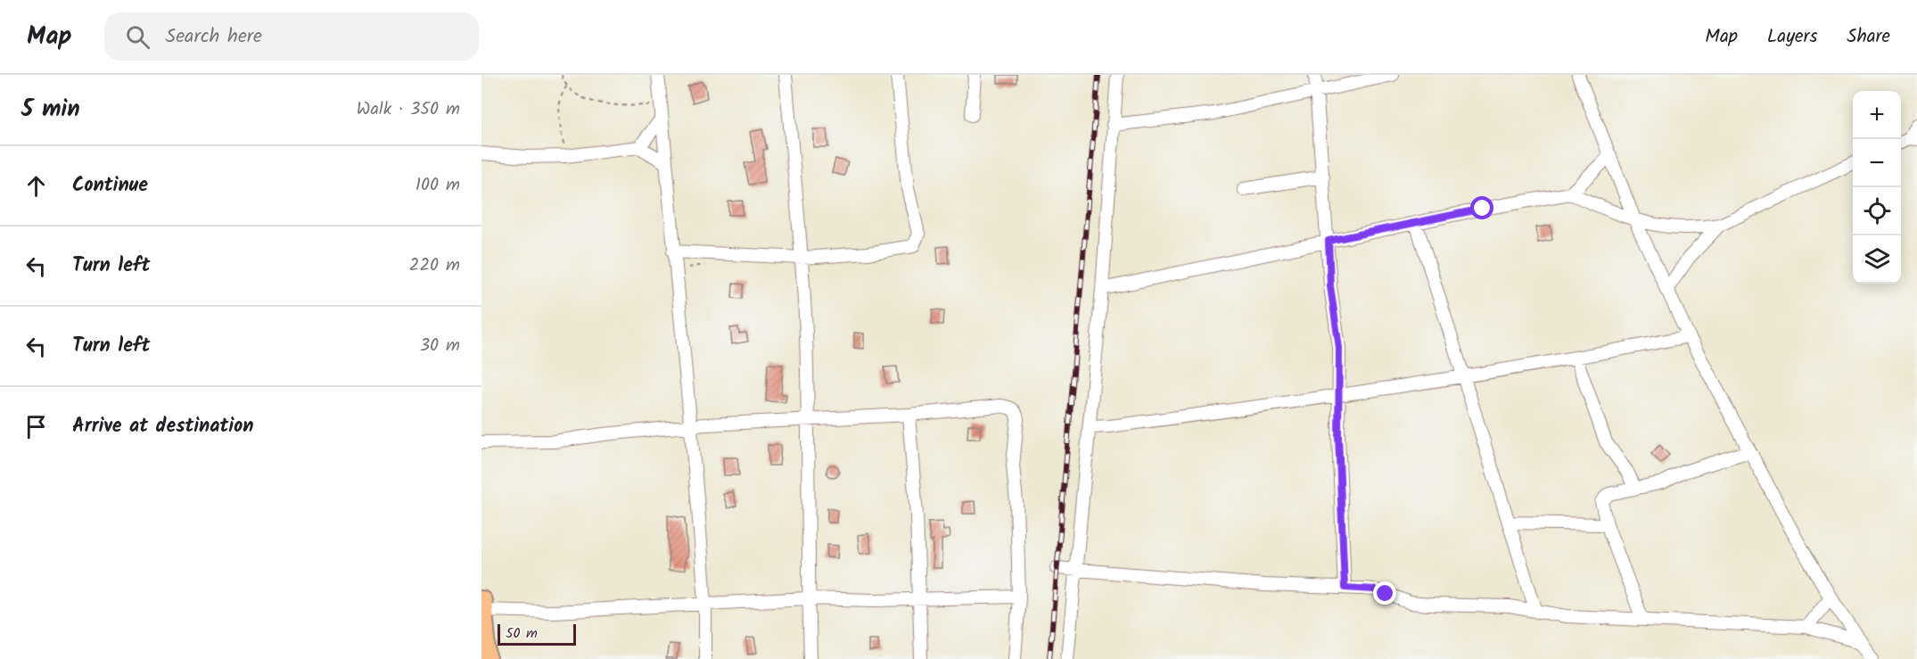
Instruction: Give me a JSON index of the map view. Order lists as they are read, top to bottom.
{
  "scale_bar": "50 m",
  "page": {
    "header": "Map",
    "search": "Search here",
    "nav": ["Map", "Layers", "Share"],
    "heading": ["5 min", "Walk · 350 m"],
    "map_buttons": ["+", "−"],
    "list": [
      ["Continue", "100 m"],
      ["Turn left", "220 m"],
      ["Turn left", "30 m"],
      "Arrive at destination"
    ],
    "scale": "50 m"
  }
}
